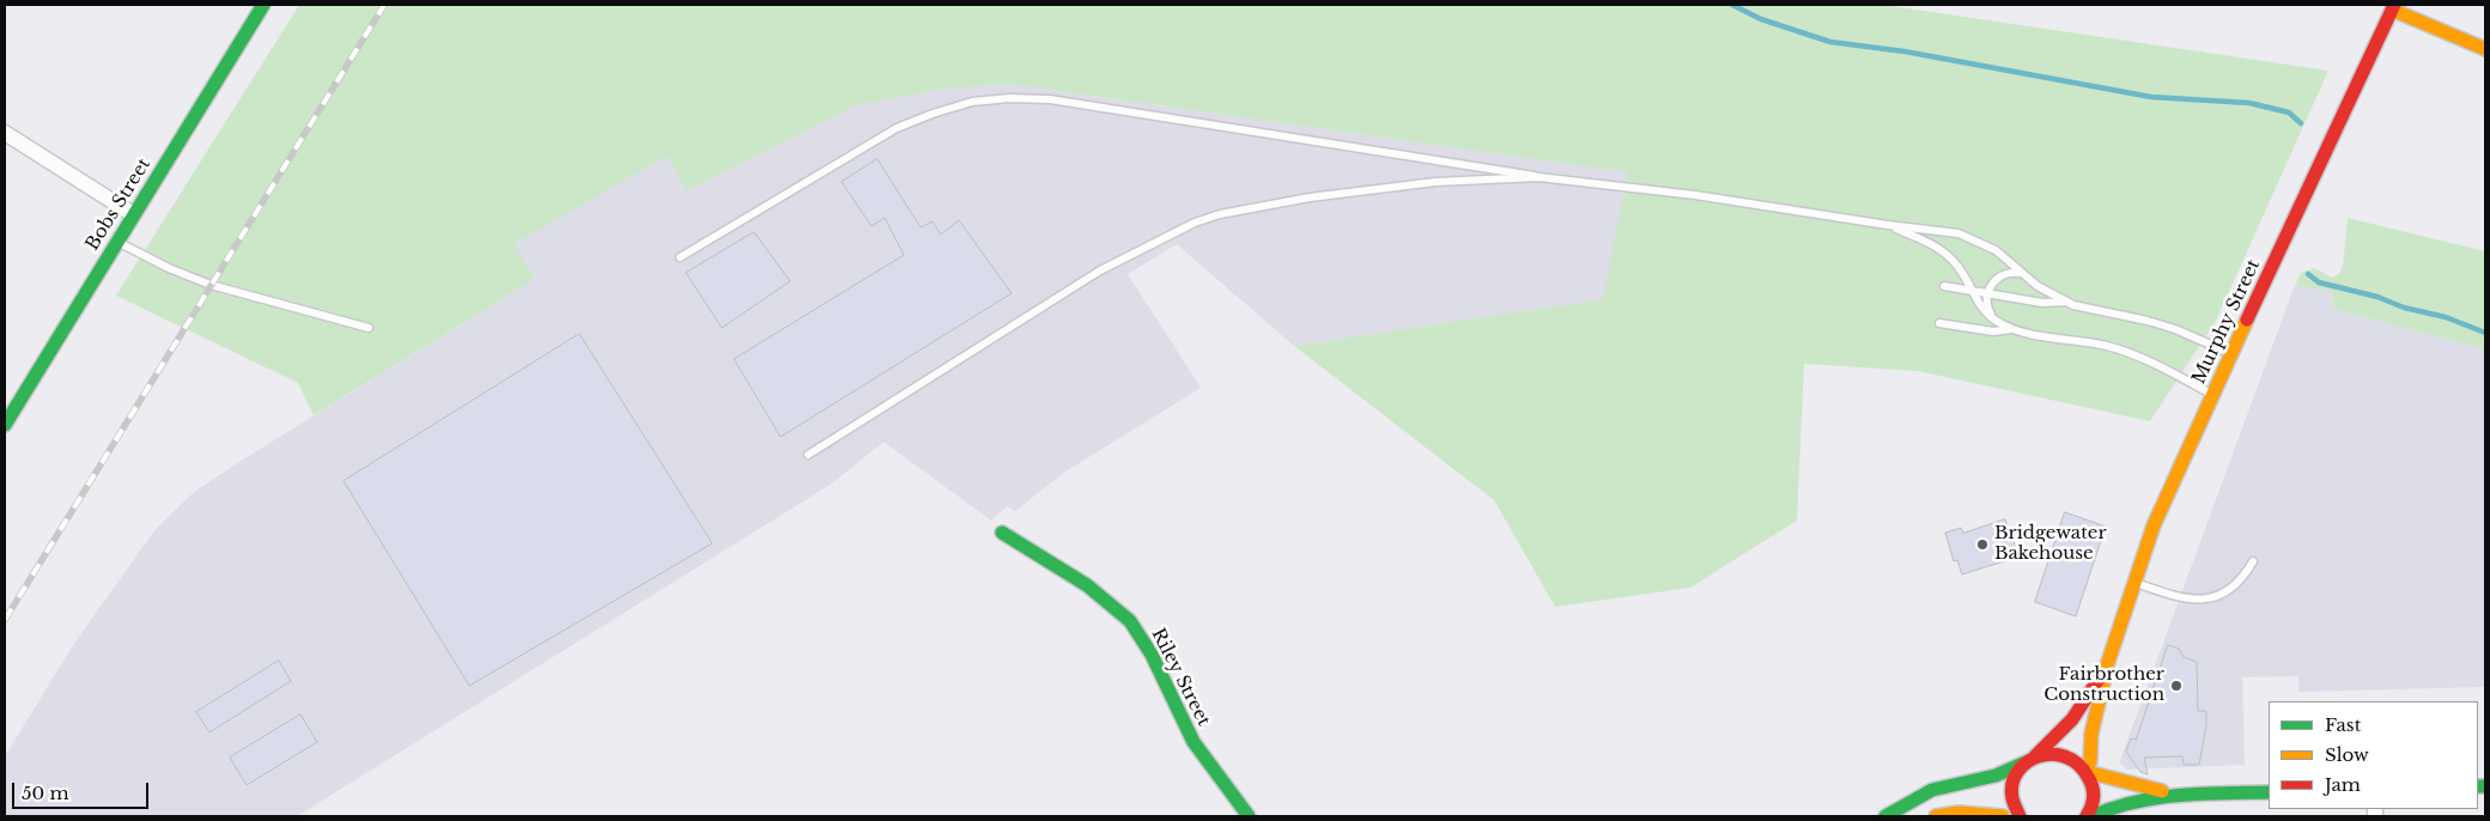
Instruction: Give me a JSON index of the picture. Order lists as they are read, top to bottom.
{
  "streets": {
    "street": ["Bobs Street", "Murphy Street", "Riley Street"]
  },
  "places": ["Bridgewater Bakehouse", "Fairbrother Construction"],
  "legend": ["Fast", "Slow", "Jam"],
  "scale_bar": "50 m"
}
